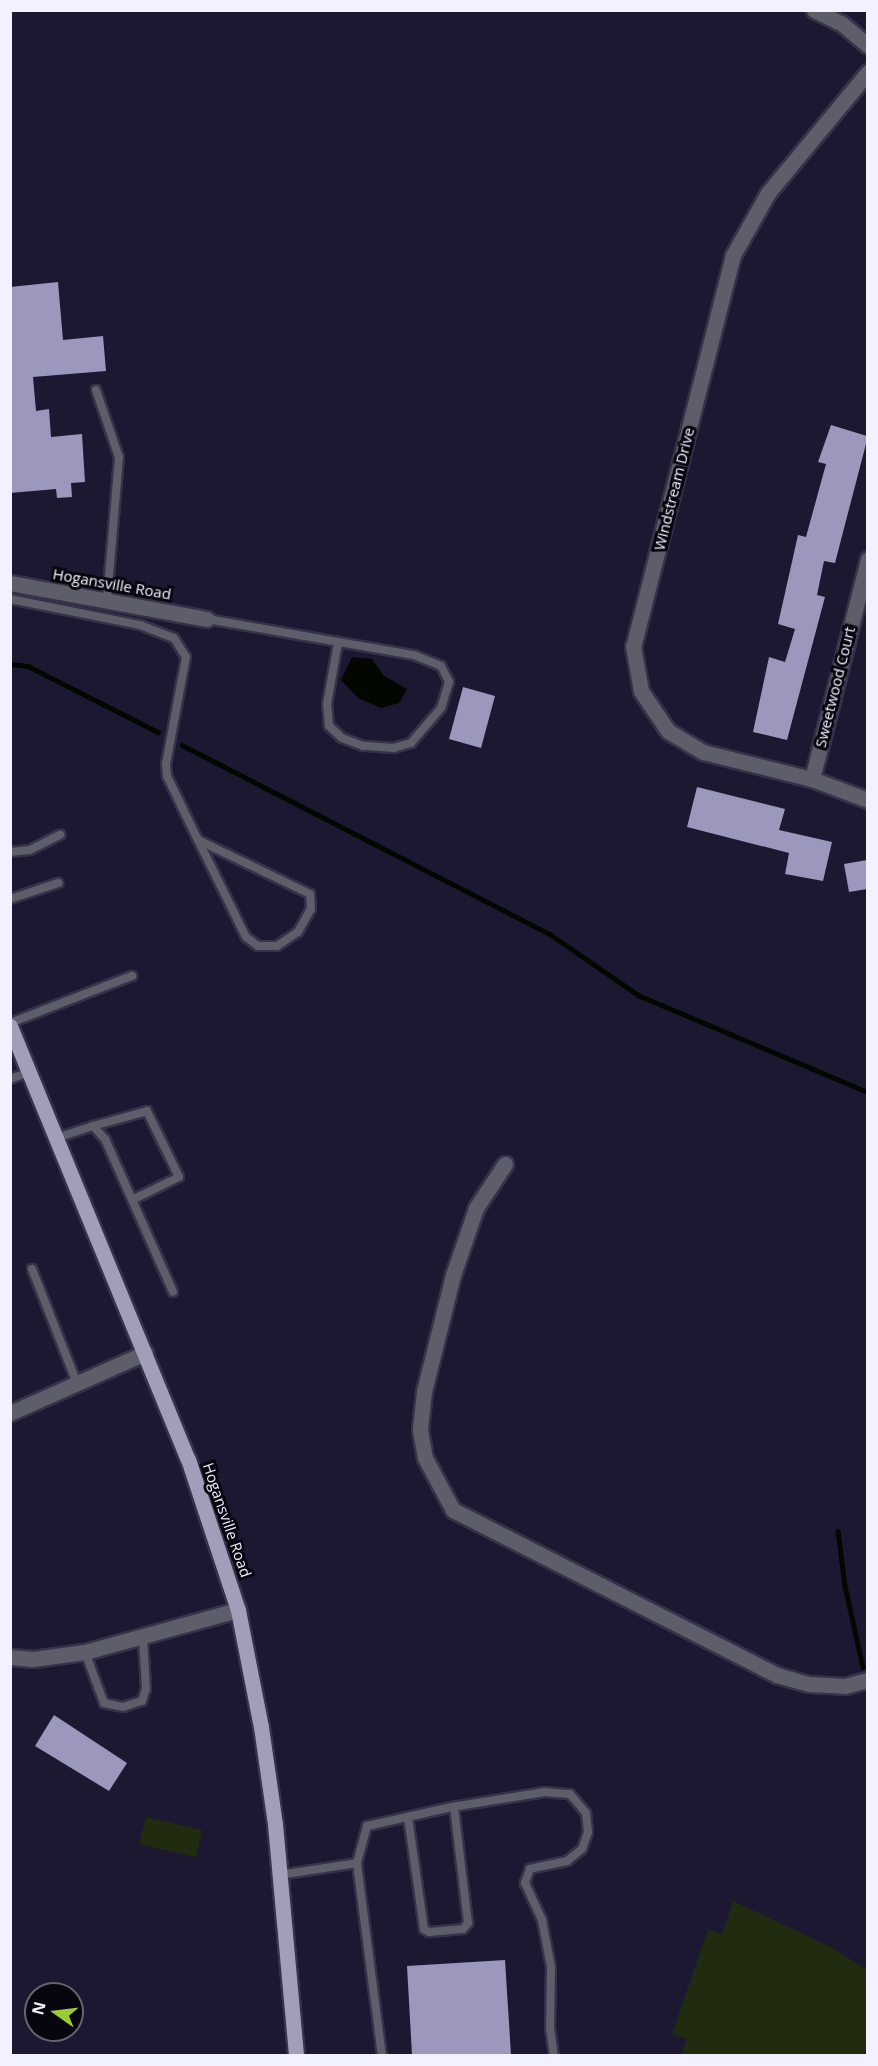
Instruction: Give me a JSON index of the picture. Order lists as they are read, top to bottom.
{
  "streets": {
    "main road": ["Hogansville Road"],
    "street": ["Windstream Drive", "Sweetwood Court"]
  },
  "crossings": [
    ["Windstream Drive", "Sweetwood Court"]
  ],
  "north": "left"
}
